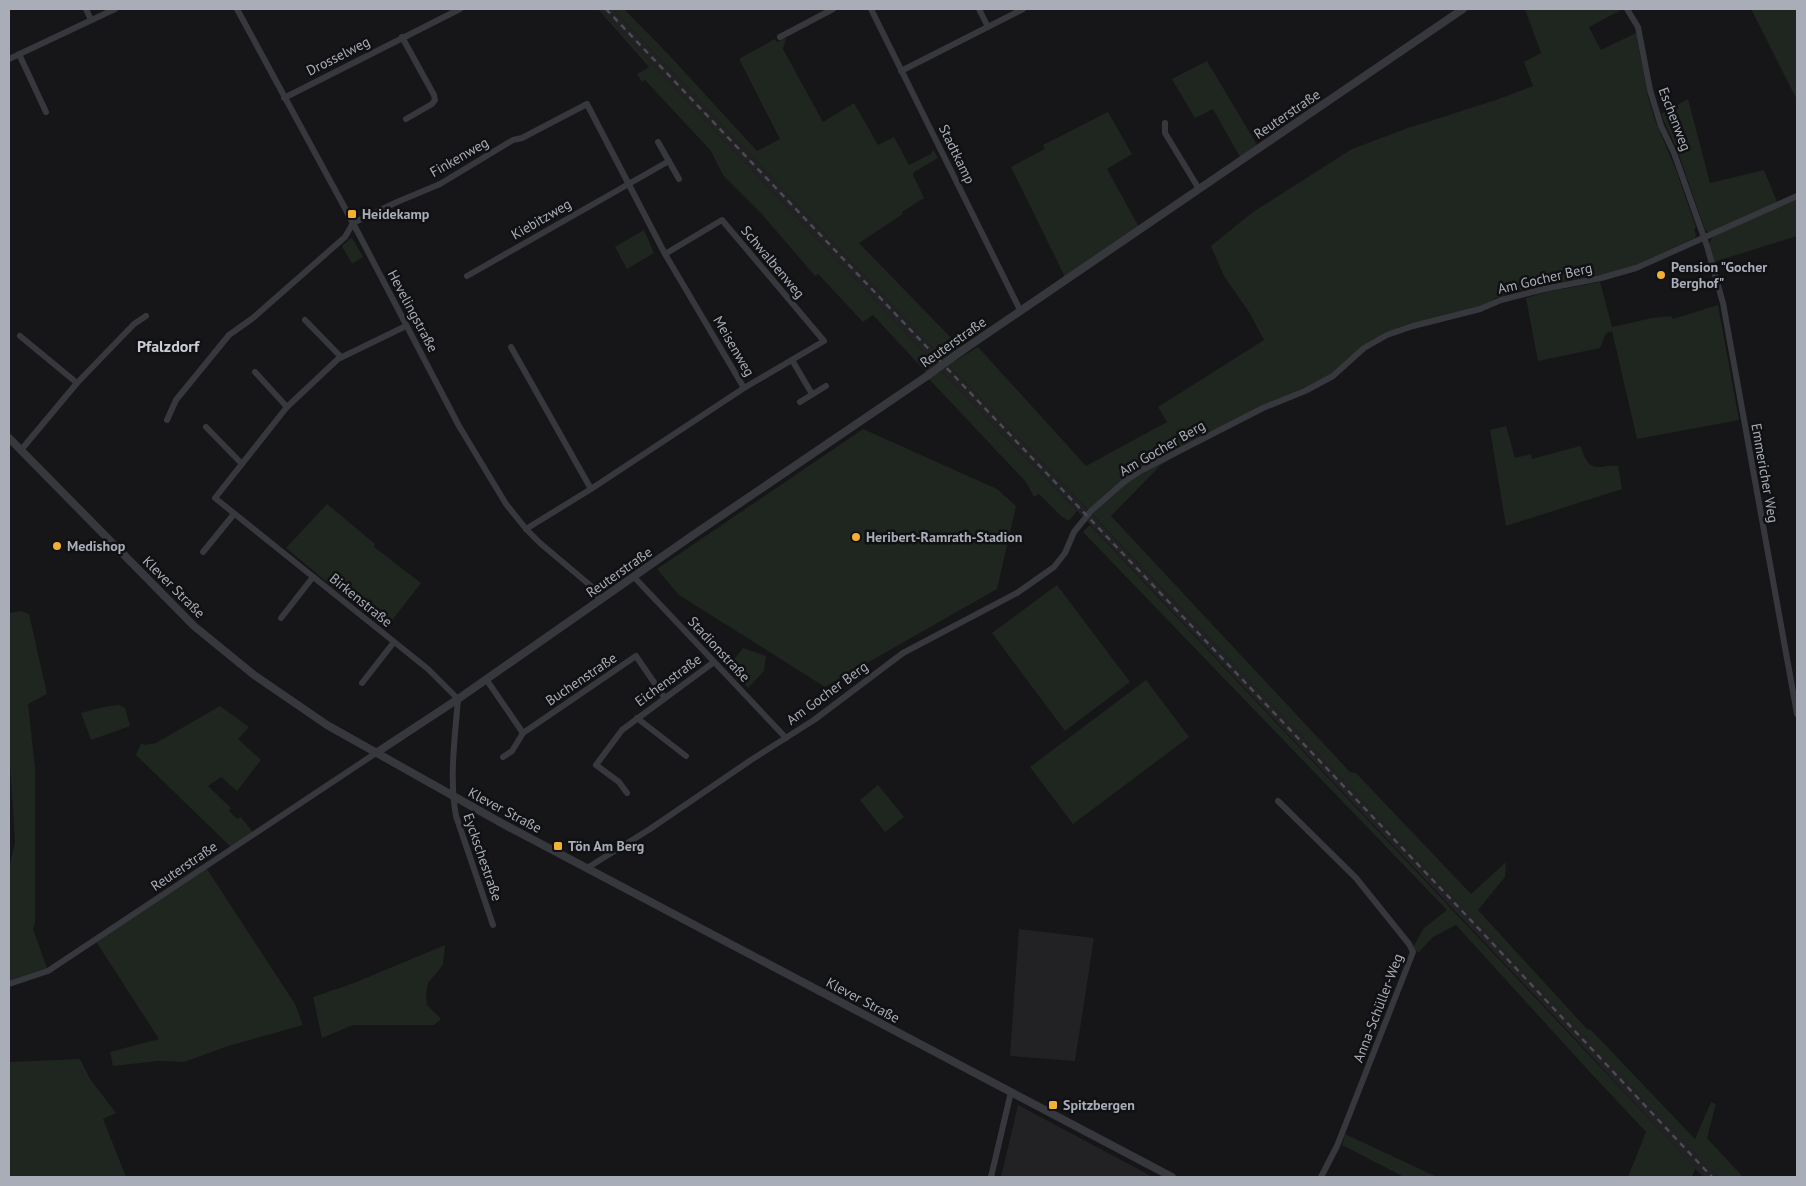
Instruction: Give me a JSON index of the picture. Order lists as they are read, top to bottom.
{
  "streets": {
    "street": [
      "Drosselweg",
      "Reuterstraße",
      "Eschenweg",
      "Stadtkamp",
      "Finkenweg",
      "Kiebitzweg",
      "Schwalbenweg",
      "Am Gocher Berg",
      "Hevelingstraße",
      "Meisenweg",
      "Emmericher Weg",
      "Klever Straße",
      "Birkenstraße",
      "Stadionstraße",
      "Buchenstraße",
      "Eichenstraße",
      "Eyckschestraße",
      "Anna-Schüller-Weg"
    ]
  },
  "crossings": [
    ["Drosselweg", "Hevelingstraße"],
    ["Reuterstraße", "Stadtkamp"],
    ["Reuterstraße", "Hevelingstraße"],
    ["Reuterstraße", "Klever Straße"],
    ["Reuterstraße", "Birkenstraße"],
    ["Reuterstraße", "Stadionstraße"],
    ["Eschenweg", "Am Gocher Berg"],
    ["Eschenweg", "Emmericher Weg"],
    ["Finkenweg", "Hevelingstraße"],
    ["Finkenweg", "Meisenweg"],
    ["Kiebitzweg", "Meisenweg"],
    ["Schwalbenweg", "Meisenweg"],
    ["Am Gocher Berg", "Emmericher Weg"],
    ["Am Gocher Berg", "Klever Straße"],
    ["Am Gocher Berg", "Stadionstraße"],
    ["Hevelingstraße", "Meisenweg"],
    ["Klever Straße", "Eyckschestraße"],
    ["Stadionstraße", "Eichenstraße"],
    ["Buchenstraße", "Eichenstraße"]
  ],
  "districts": ["Pfalzdorf"],
  "places": {
    "transit": ["Heidekamp", "Tön Am Berg", "Spitzbergen"],
    "other": ["Pension \"Gocher Berghof\"", "Heribert-Ramrath-Stadion", "Medishop"]
  }
}
